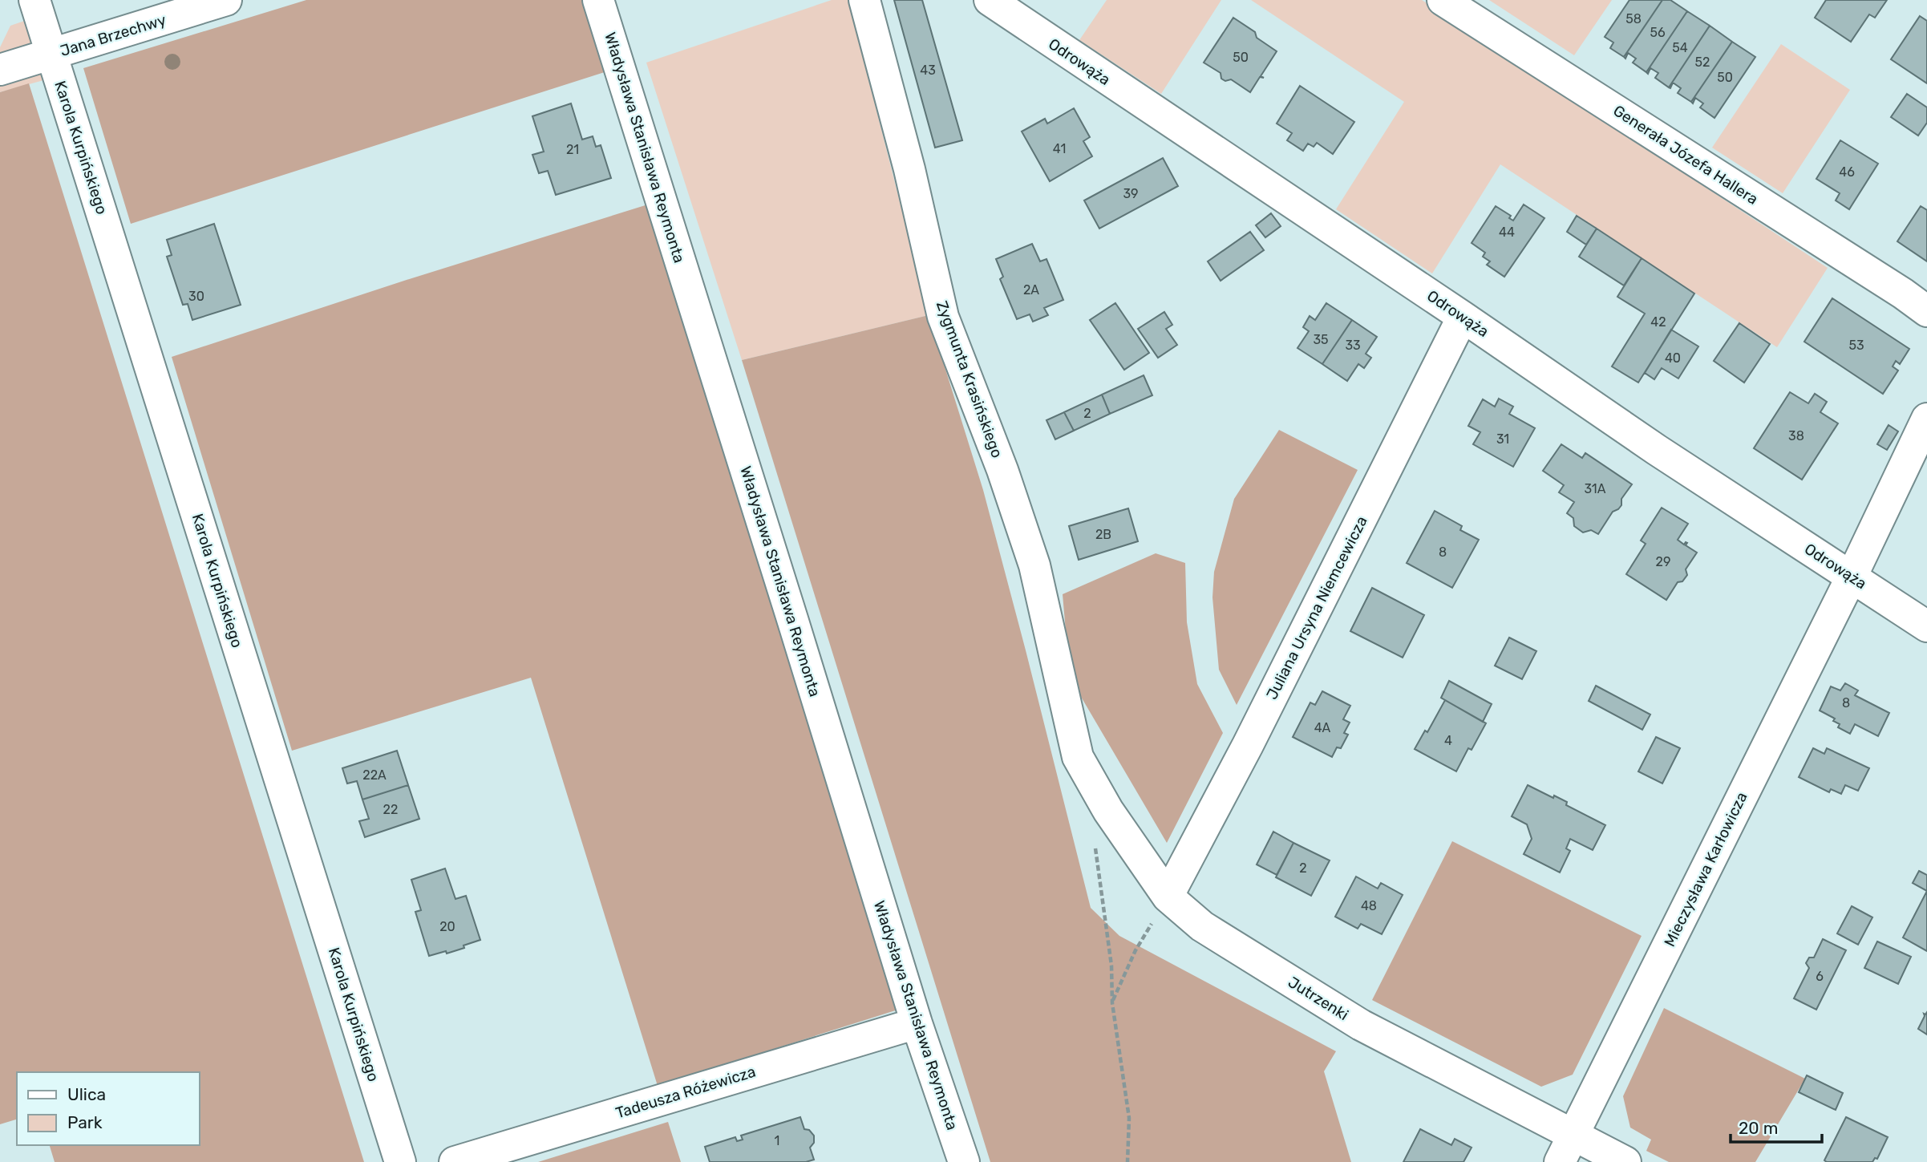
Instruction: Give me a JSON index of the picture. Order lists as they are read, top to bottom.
{
  "streets": {
    "street": [
      "Jana Brzechwy",
      "Odrowąża",
      "Karola Kurpińskiego",
      "Władysława Stanisława Reymonta",
      "Generała Józefa Hallera",
      "Zygmunta Krasińskiego",
      "Juliana Ursyna Niemcewicza",
      "Mieczysława Karłowicza",
      "Jutrzenki",
      "Tadeusza Różewicza"
    ]
  },
  "crossings": [
    ["Jana Brzechwy", "Karola Kurpińskiego"],
    ["Odrowąża", "Juliana Ursyna Niemcewicza"],
    ["Odrowąża", "Mieczysława Karłowicza"],
    ["Władysława Stanisława Reymonta", "Tadeusza Różewicza"],
    ["Zygmunta Krasińskiego", "Jutrzenki"],
    ["Juliana Ursyna Niemcewicza", "Jutrzenki"],
    ["Mieczysława Karłowicza", "Jutrzenki"]
  ],
  "house_numbers": [
    "58",
    "56",
    "54",
    "50",
    "52",
    "43",
    "50",
    "41",
    "21",
    "46",
    "39",
    "44",
    "2A",
    "30",
    "42",
    "35",
    "33",
    "53",
    "40",
    "2",
    "38",
    "31",
    "31A",
    "2B",
    "8",
    "29",
    "8",
    "4A",
    "4",
    "22A",
    "22",
    "2",
    "48",
    "20",
    "6",
    "1"
  ],
  "legend": ["Ulica", "Park"],
  "scale_bar": "20 m"
}
